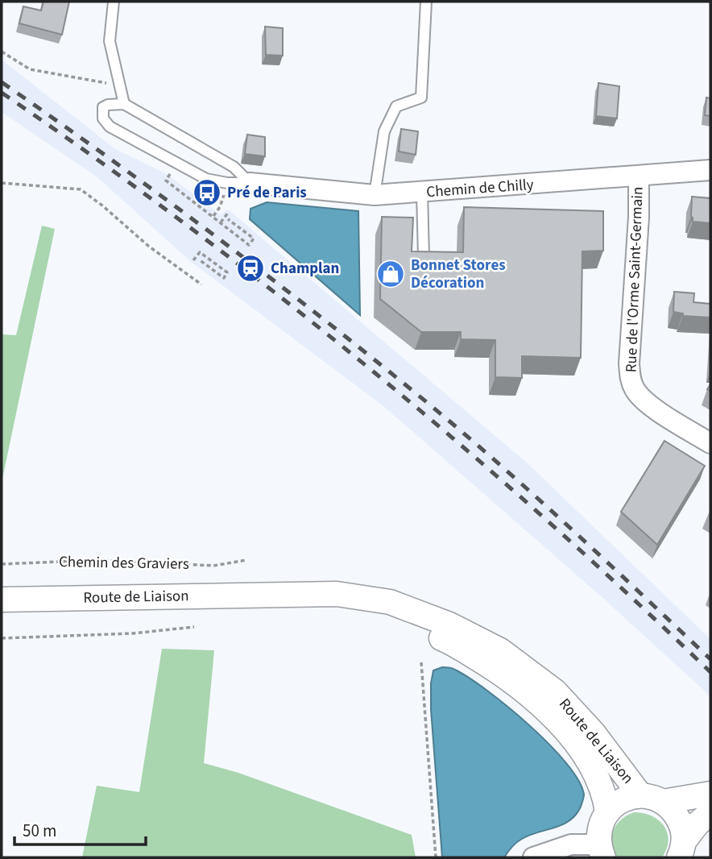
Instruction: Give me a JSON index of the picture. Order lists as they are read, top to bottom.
{
  "streets": {
    "street": ["Chemin de Chilly", "Rue de l'Orme Saint-Germain", "Route de Liaison"],
    "path": ["Chemin des Graviers"]
  },
  "crossings": [
    ["Chemin de Chilly", "Rue de l'Orme Saint-Germain"]
  ],
  "places": {
    "bus stop": ["Pré de Paris"],
    "station": ["Champlan"],
    "shop": ["Bonnet Stores Décoration"]
  },
  "scale_bar": "50 m"
}
